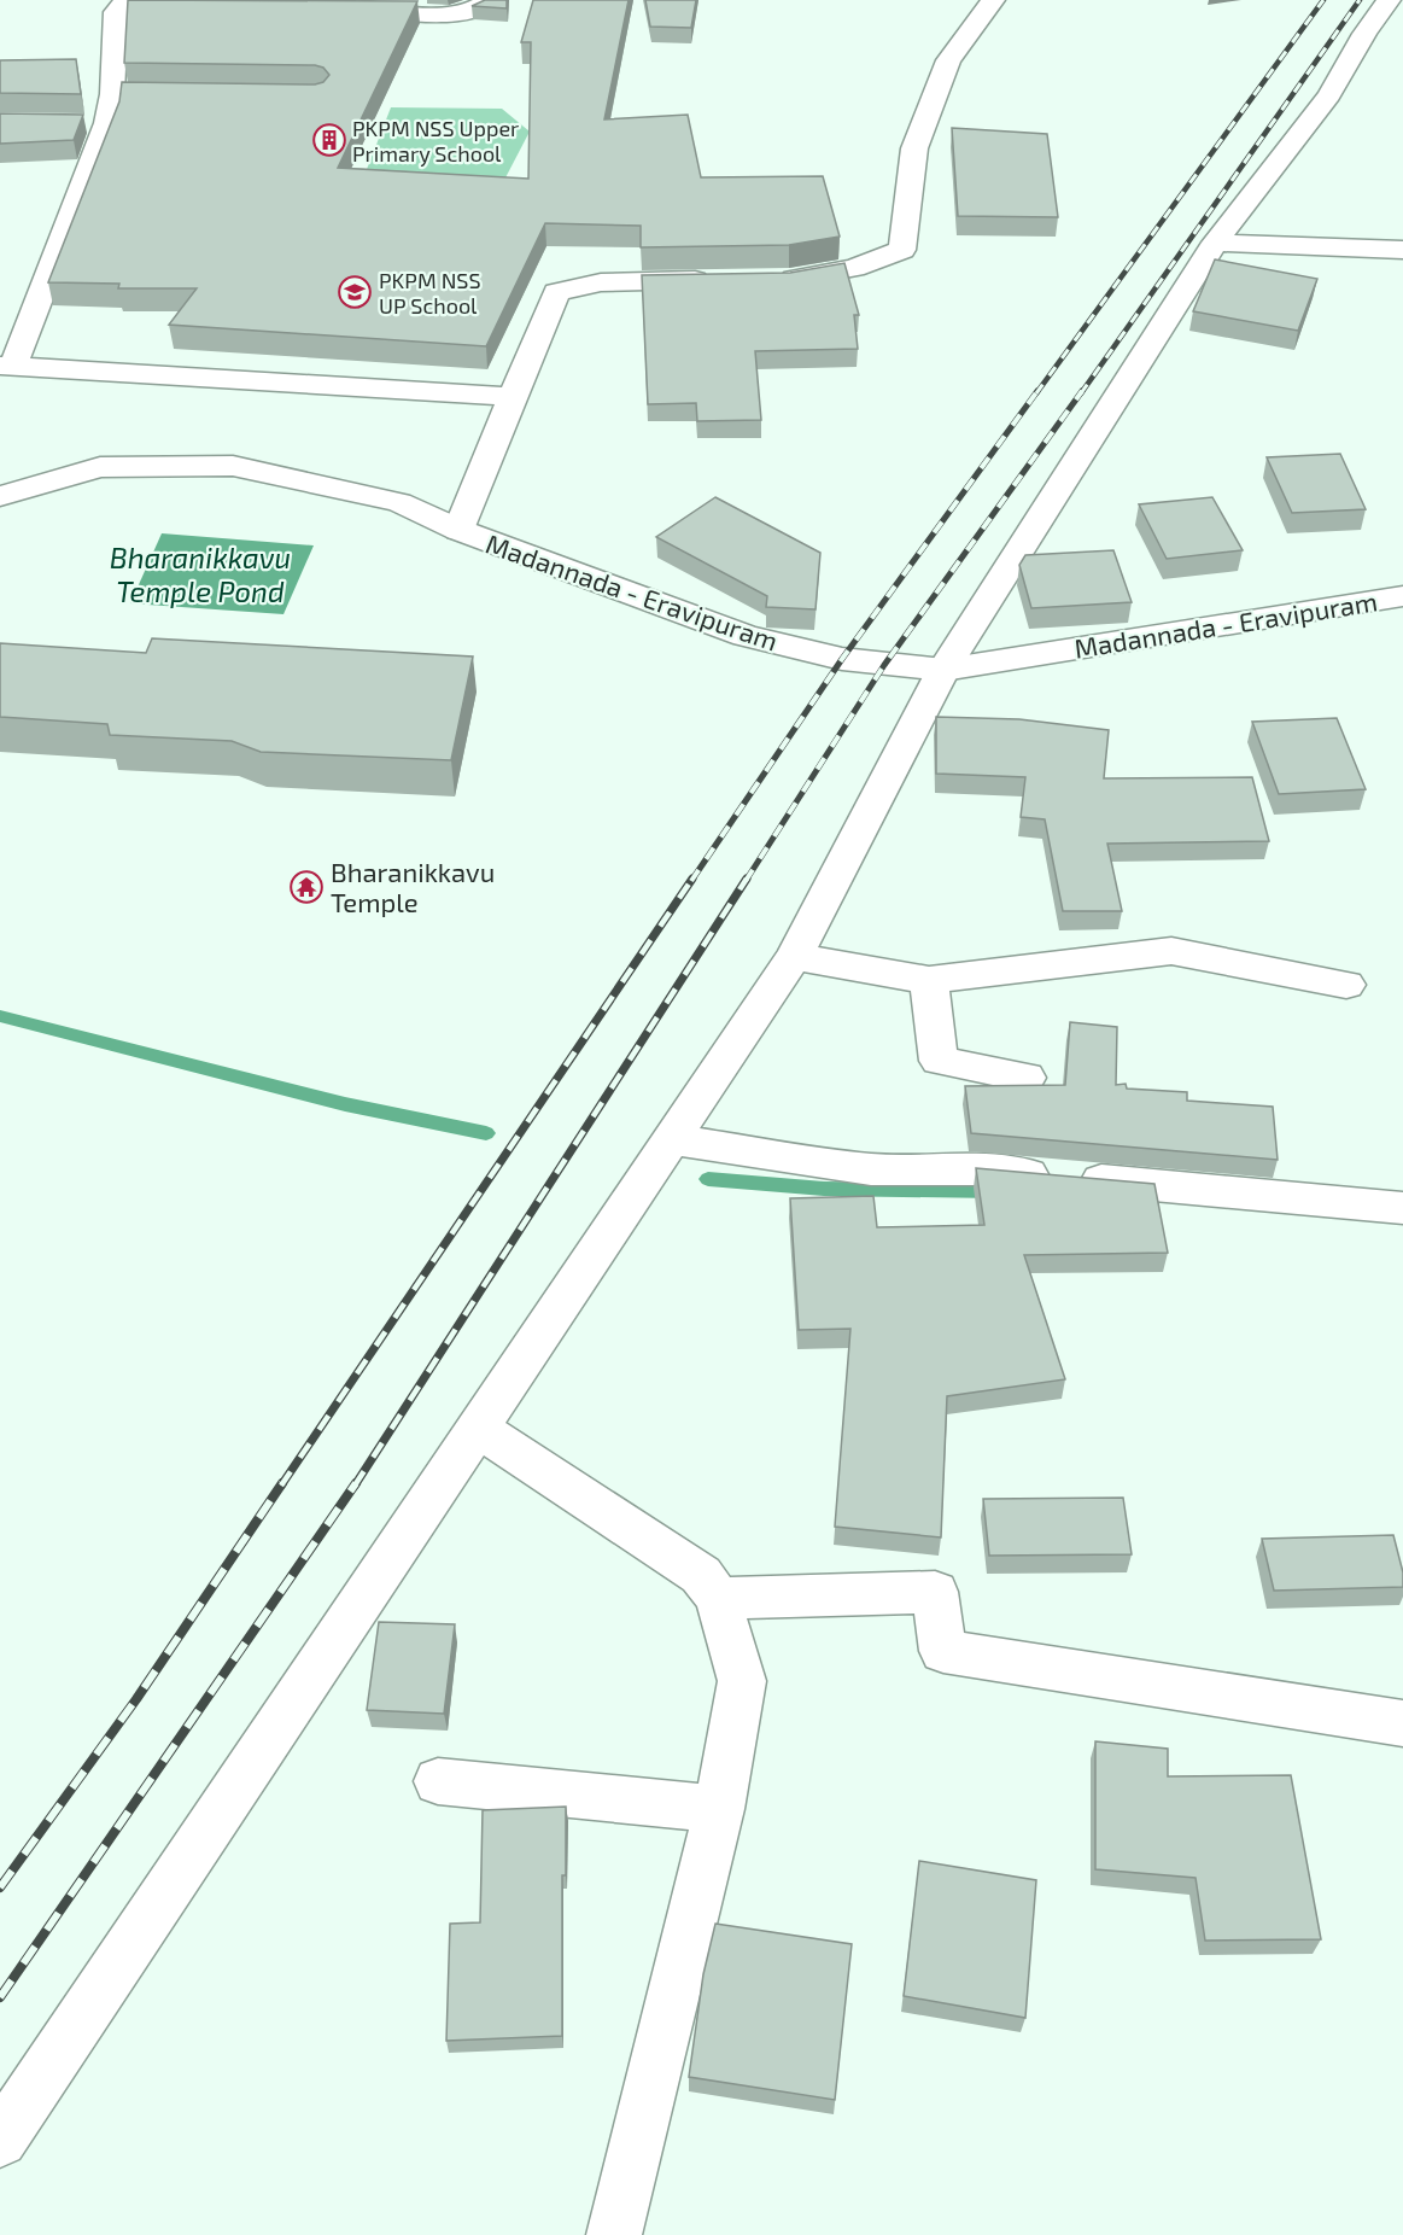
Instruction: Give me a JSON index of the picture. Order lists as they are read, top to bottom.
{
  "streets": {
    "street": ["Madannada - Eravipuram"]
  },
  "water": ["Bharanikkavu Temple Pond"],
  "places": {
    "building": ["PKPM NSS Upper Primary School"],
    "school or university": ["PKPM NSS UP School"],
    "temple": ["Bharanikkavu Temple"]
  }
}
